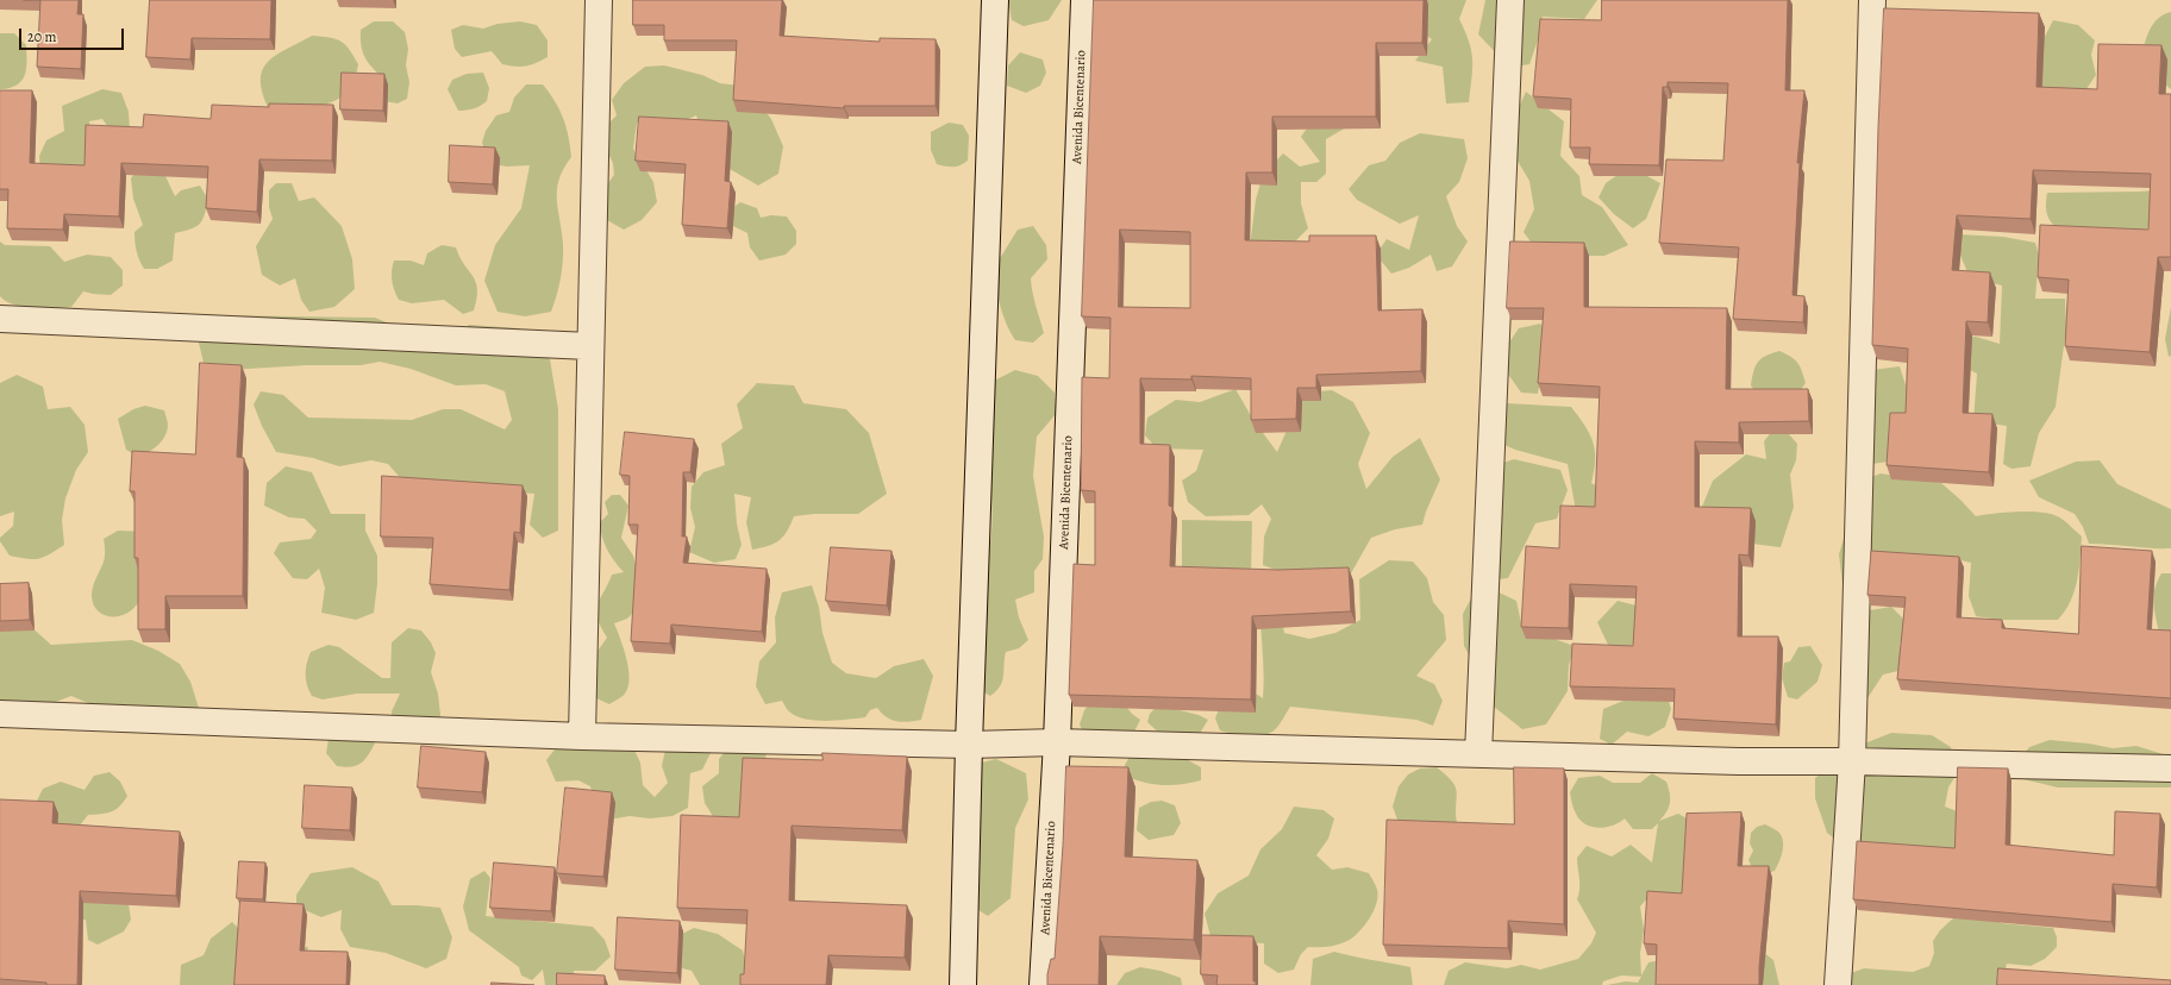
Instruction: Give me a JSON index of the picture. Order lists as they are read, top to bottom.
{
  "streets": {
    "street": ["Avenida Bicentenario"]
  },
  "scale_bar": "20 m"
}
